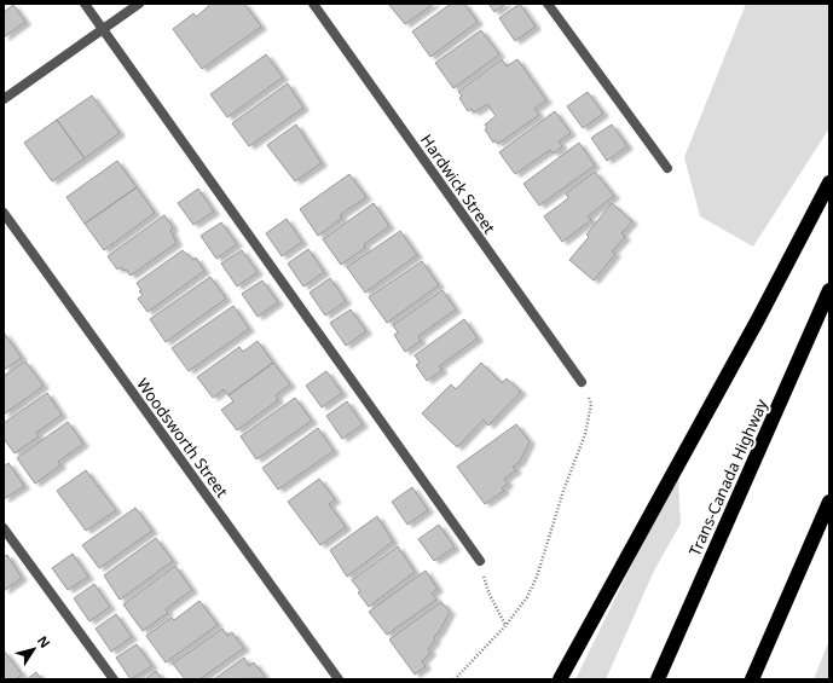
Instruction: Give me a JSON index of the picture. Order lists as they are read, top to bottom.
{
  "streets": {
    "highway": ["Trans-Canada Highway"],
    "street": ["Hardwick Street", "Woodsworth Street"]
  },
  "north": "top right"
}
